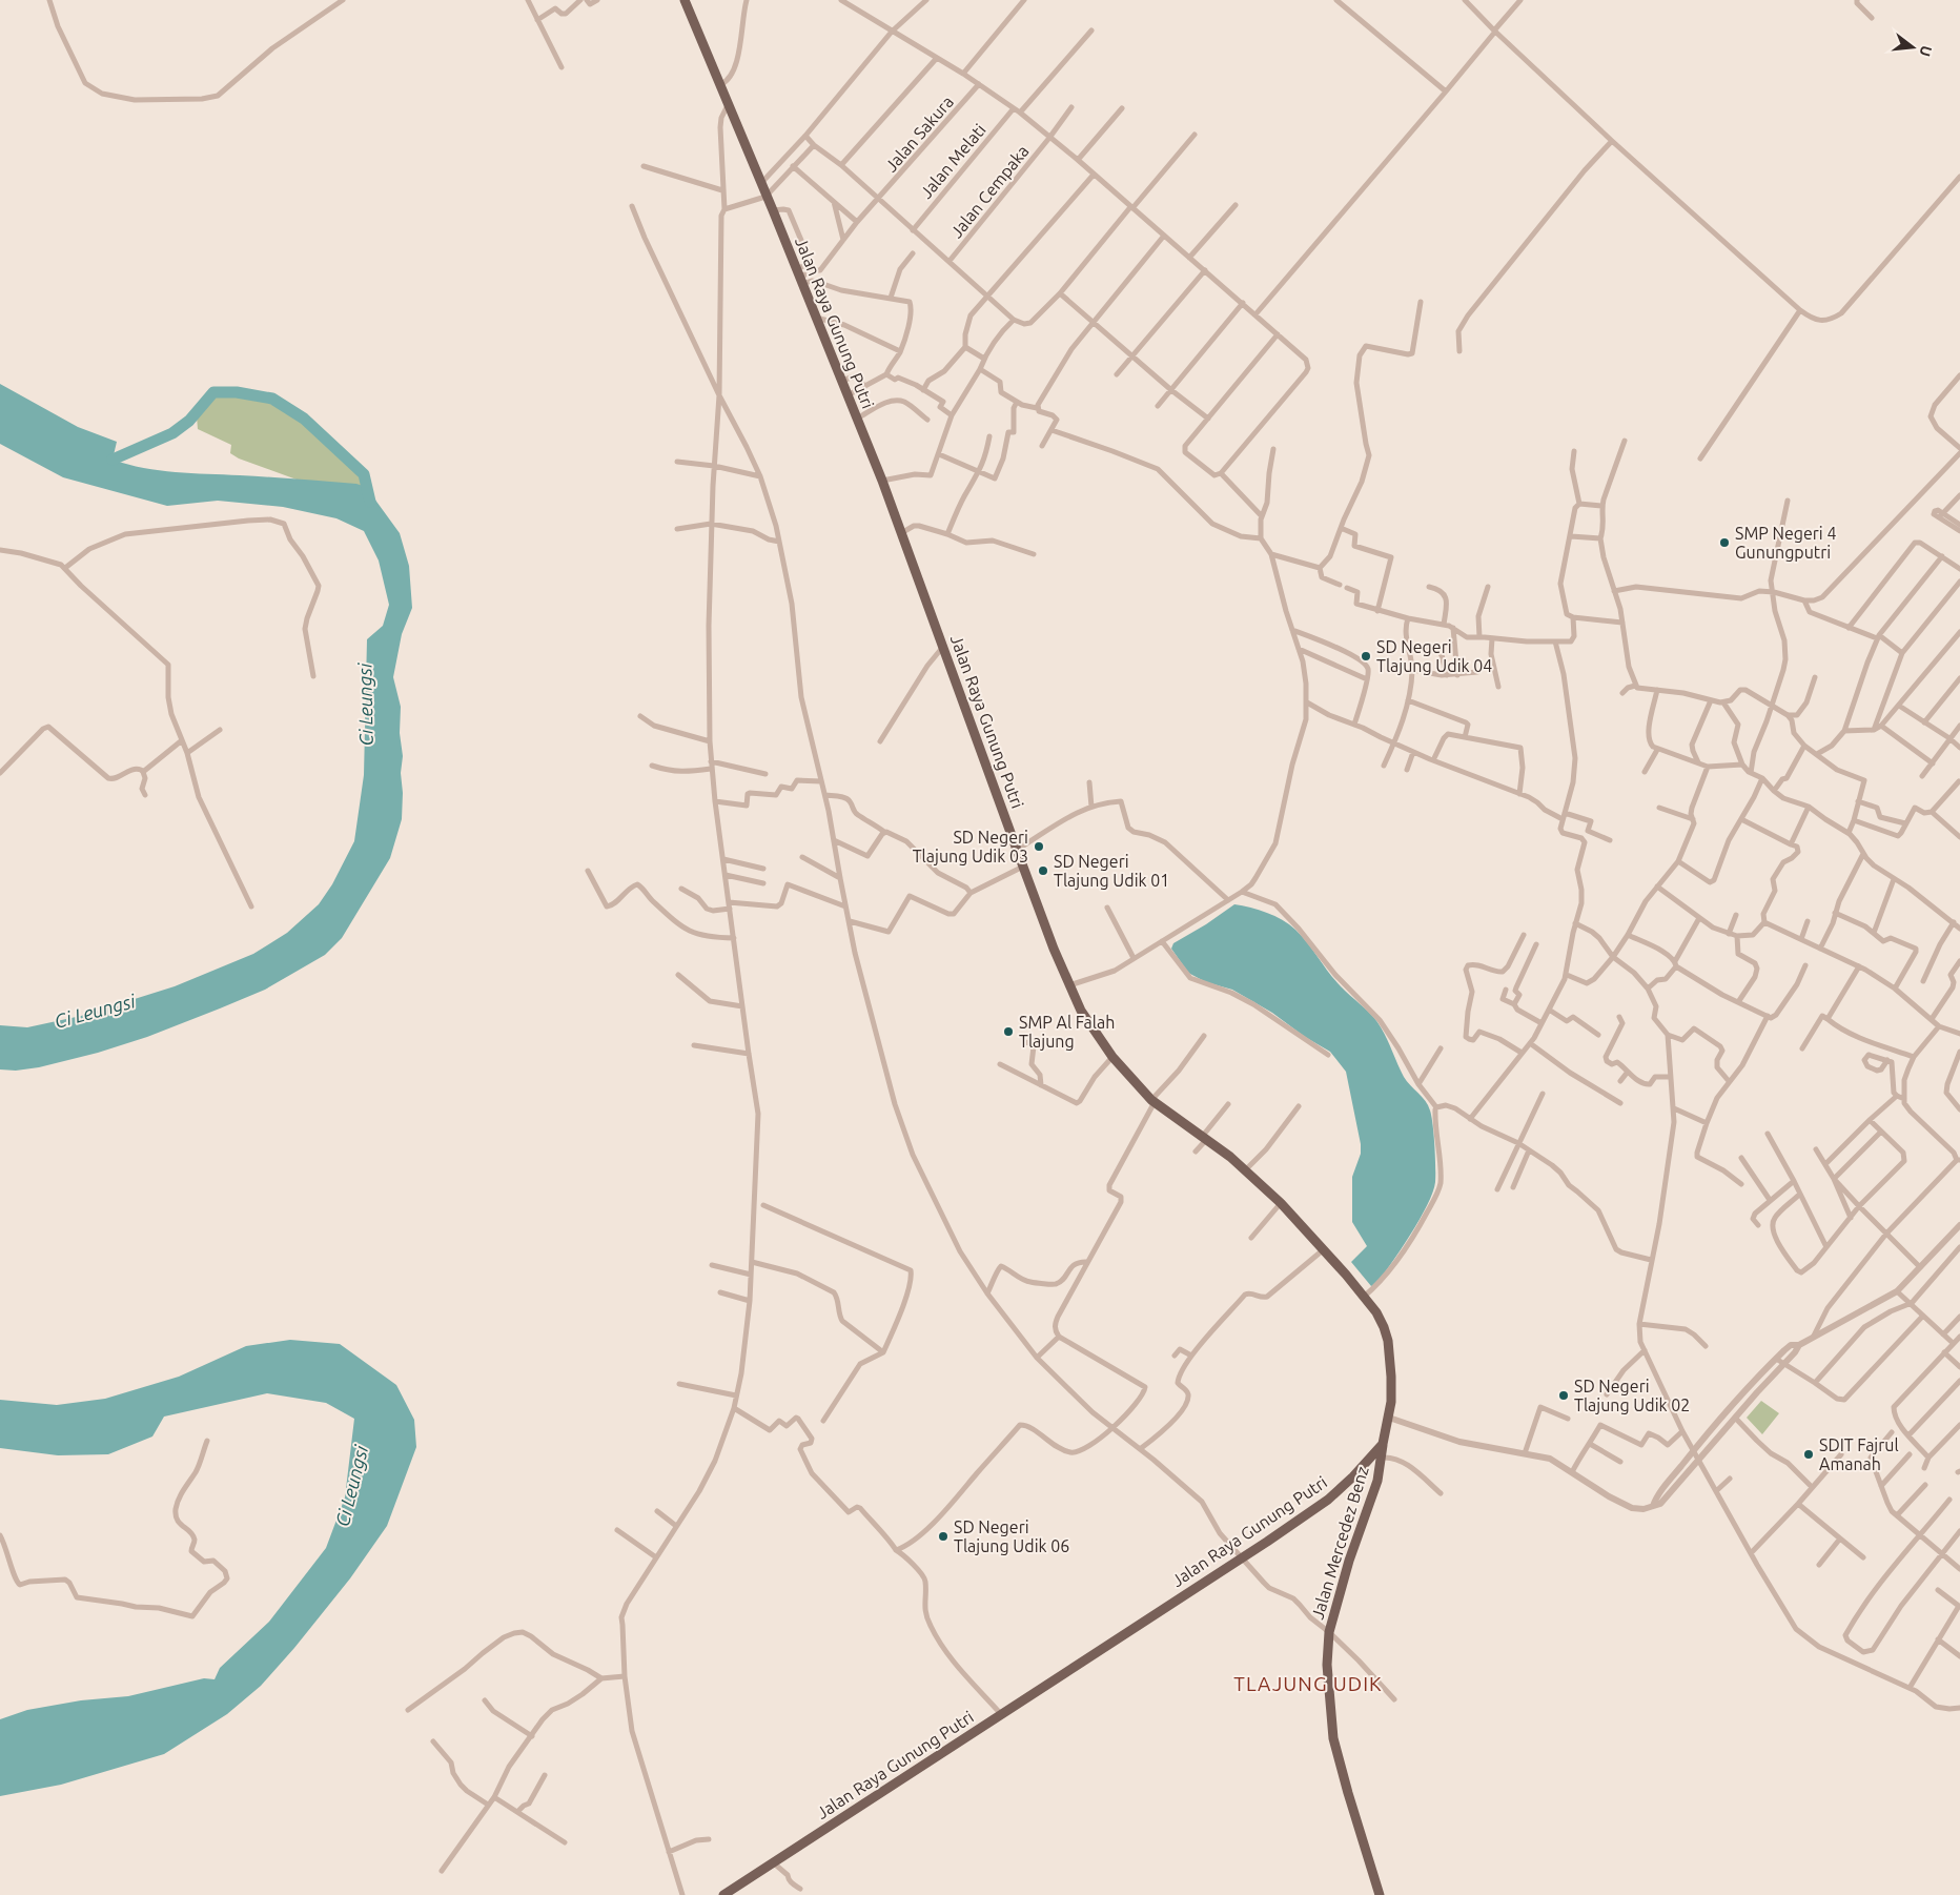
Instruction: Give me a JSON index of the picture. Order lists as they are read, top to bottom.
{
  "streets": {
    "main road": ["Jalan Raya Gunung Putri", "Jalan Mercedez Benz"],
    "street": ["Jalan Sakura", "Jalan Melati", "Jalan Cempaka"]
  },
  "crossings": [
    ["Jalan Sakura", "Jalan Raya Gunung Putri"],
    ["Jalan Raya Gunung Putri", "Jalan Mercedez Benz"]
  ],
  "districts": ["TLAJUNG UDIK"],
  "water": ["Ci Leungsi"],
  "places": [
    "SMP Negeri 4 Gunungputri",
    "SD Negeri Tlajung Udik 04",
    "SD Negeri Tlajung Udik 03",
    "SD Negeri Tlajung Udik 01",
    "SMP Al Falah Tlajung",
    "SD Negeri Tlajung Udik 02",
    "SDIT Fajrul Amanah",
    "SD Negeri Tlajung Udik 06"
  ],
  "north": "right"
}
